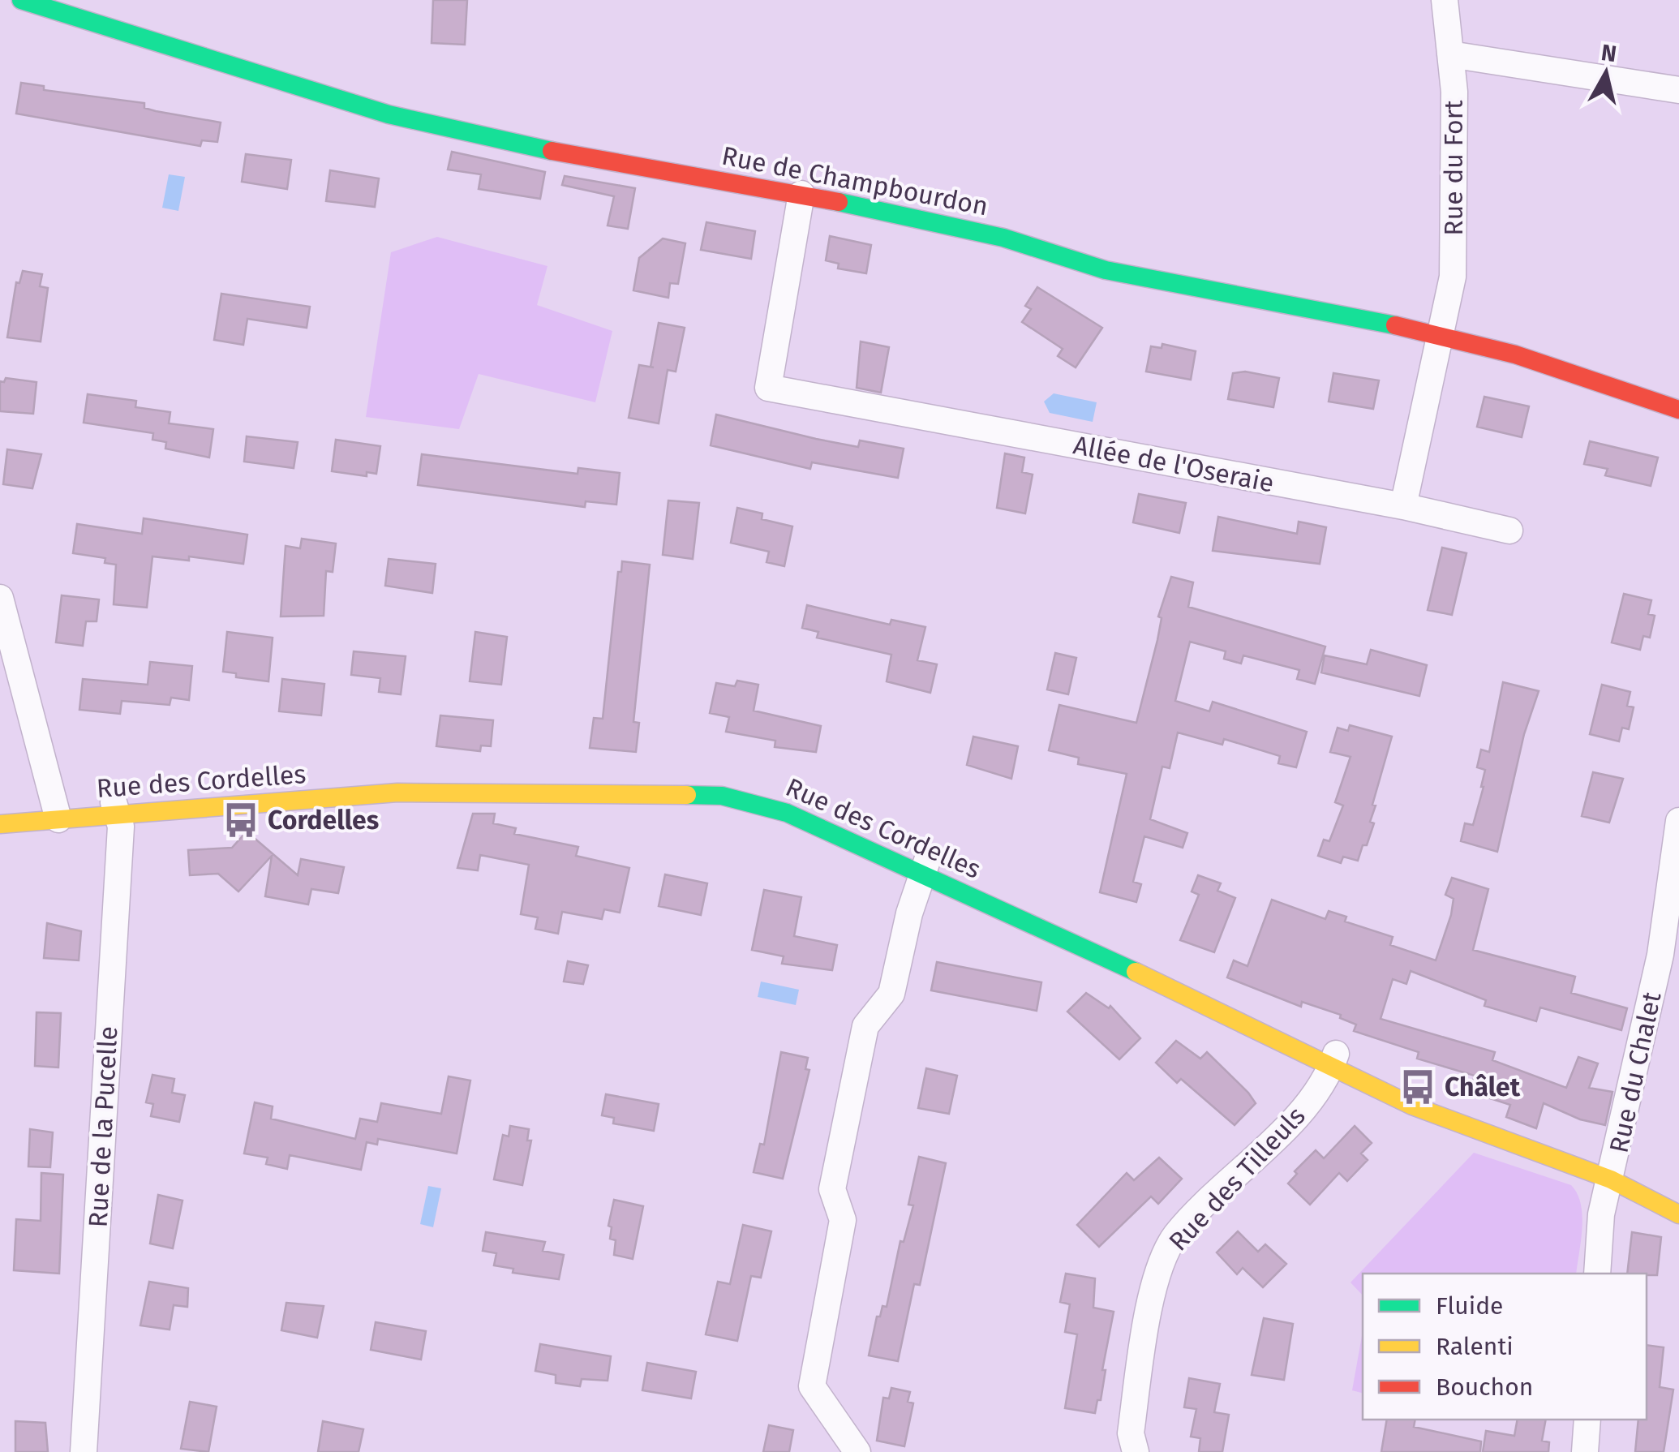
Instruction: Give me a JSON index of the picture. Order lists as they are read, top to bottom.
{
  "streets": {
    "street": [
      "Rue du Fort",
      "Rue de Champbourdon",
      "Allée de l'Oseraie",
      "Rue des Cordelles",
      "Rue du Chalet",
      "Rue de la Pucelle",
      "Rue des Tilleuls"
    ]
  },
  "crossings": [
    ["Rue du Fort", "Rue de Champbourdon"],
    ["Rue de Champbourdon", "Allée de l'Oseraie"],
    ["Rue des Cordelles", "Rue du Chalet"],
    ["Rue des Cordelles", "Rue de la Pucelle"],
    ["Rue des Cordelles", "Rue des Tilleuls"]
  ],
  "places": {
    "bus stop": ["Cordelles", "Châlet"]
  },
  "legend": ["Fluide", "Ralenti", "Bouchon"],
  "north": "top"
}
